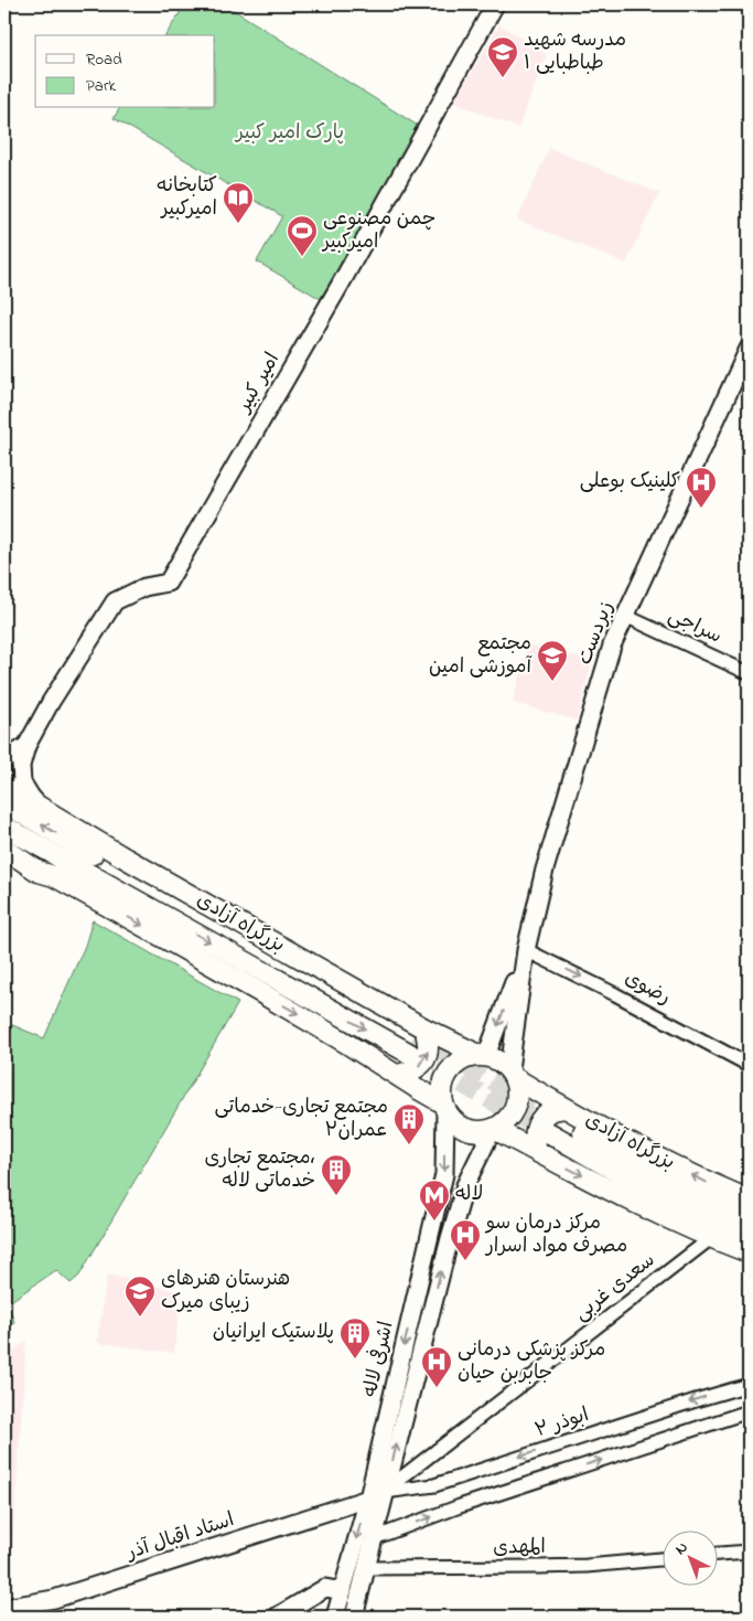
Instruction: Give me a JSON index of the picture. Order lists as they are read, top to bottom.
{
  "streets": {
    "highway": ["بزرگراه آزادی"],
    "main road": [
      "امیر کبیر",
      "زبردست",
      "اشرفی لاله",
      "استاد اقبال آذر"
    ],
    "street": [
      "سراجی",
      "رضوی",
      "سعدی غربی",
      "ابوذر ۲",
      "المهدی"
    ]
  },
  "crossings": [
    ["سراجی", "زبردست"],
    ["زبردست", "بزرگراه آزادی"],
    ["زبردست", "رضوی"],
    ["زبردست", "اشرفی لاله"],
    ["بزرگراه آزادی", "اشرفی لاله"],
    ["سعدی غربی", "اشرفی لاله"],
    ["سعدی غربی", "ابوذر ۲"],
    ["اشرفی لاله", "ابوذر ۲"],
    ["اشرفی لاله", "استاد اقبال آذر"],
    ["اشرفی لاله", "المهدی"]
  ],
  "one_way": ["رضوی"],
  "parks": ["پارک امیر کبیر"],
  "places": {
    "school or university": ["مدرسه شهید طباطبایی ۱", "مجتمع آموزشی امین", "هنرستان هنرهای زیبای میرک"],
    "library": ["کتابخانه امیرکبیر"],
    "sports": ["چمن مصنوعی امیرکبیر"],
    "hospital": ["کلینیک بوعلی", "مرکز درمان سو مصرف مواد اسرار", "مرکز پزشکی درمانی جابربن حیان"],
    "building": ["مجتمع تجاری-خدماتی عمران۲", "مجتمع تجاری، خدماتی لاله", "پلاستیک ایرانیان"],
    "metro station": ["لاله"]
  },
  "legend": ["Road", "Park"],
  "north": "top left"
}
